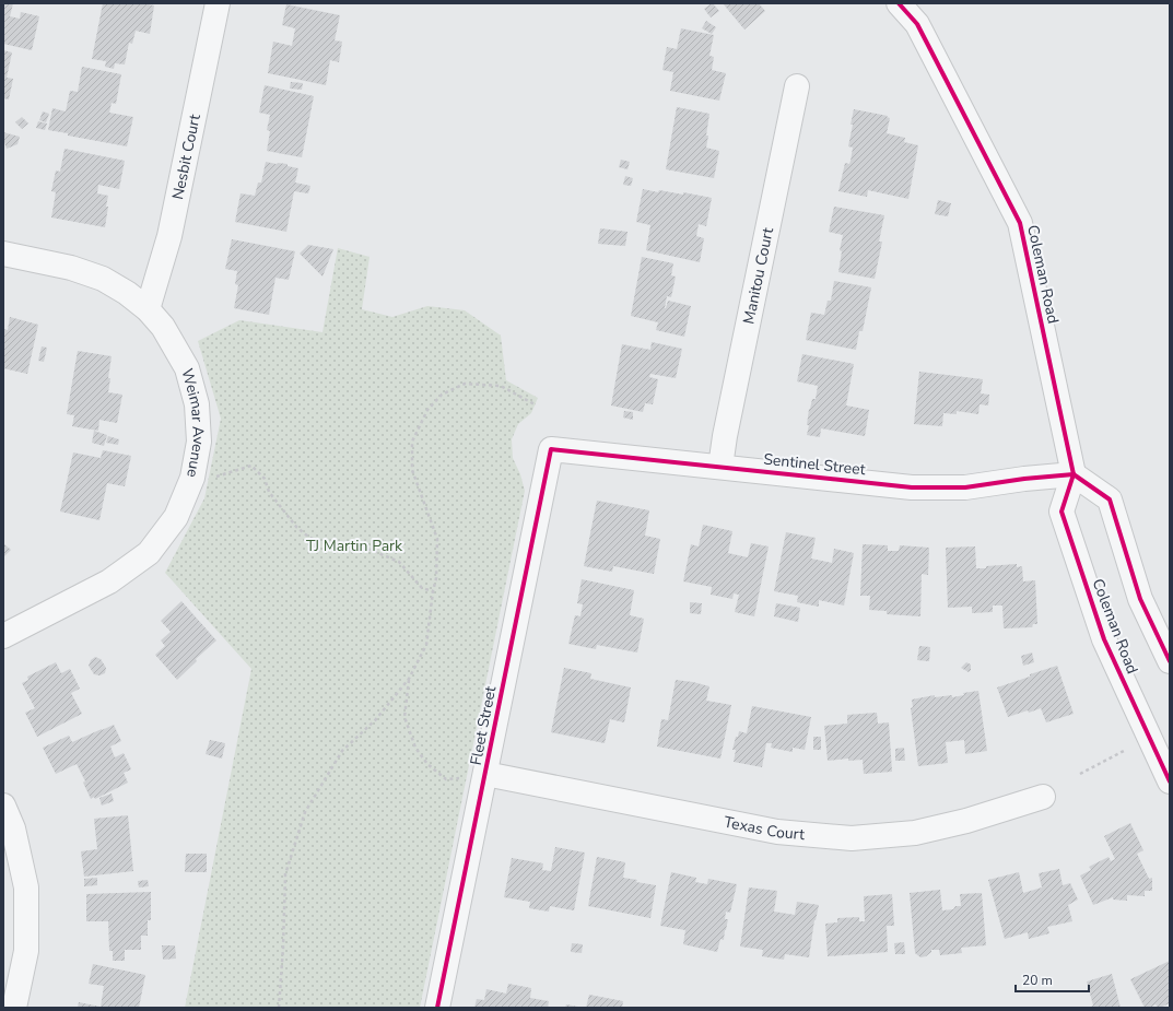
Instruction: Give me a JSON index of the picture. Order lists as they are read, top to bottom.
{
  "streets": {
    "street": [
      "Nesbit Court",
      "Coleman Road",
      "Manitou Court",
      "Weimar Avenue",
      "Sentinel Street",
      "Fleet Street",
      "Texas Court"
    ]
  },
  "crossings": [
    ["Nesbit Court", "Weimar Avenue"],
    ["Coleman Road", "Sentinel Street"],
    ["Manitou Court", "Sentinel Street"],
    ["Sentinel Street", "Fleet Street"],
    ["Fleet Street", "Texas Court"]
  ],
  "parks": ["TJ Martin Park"],
  "scale_bar": "20 m"
}
